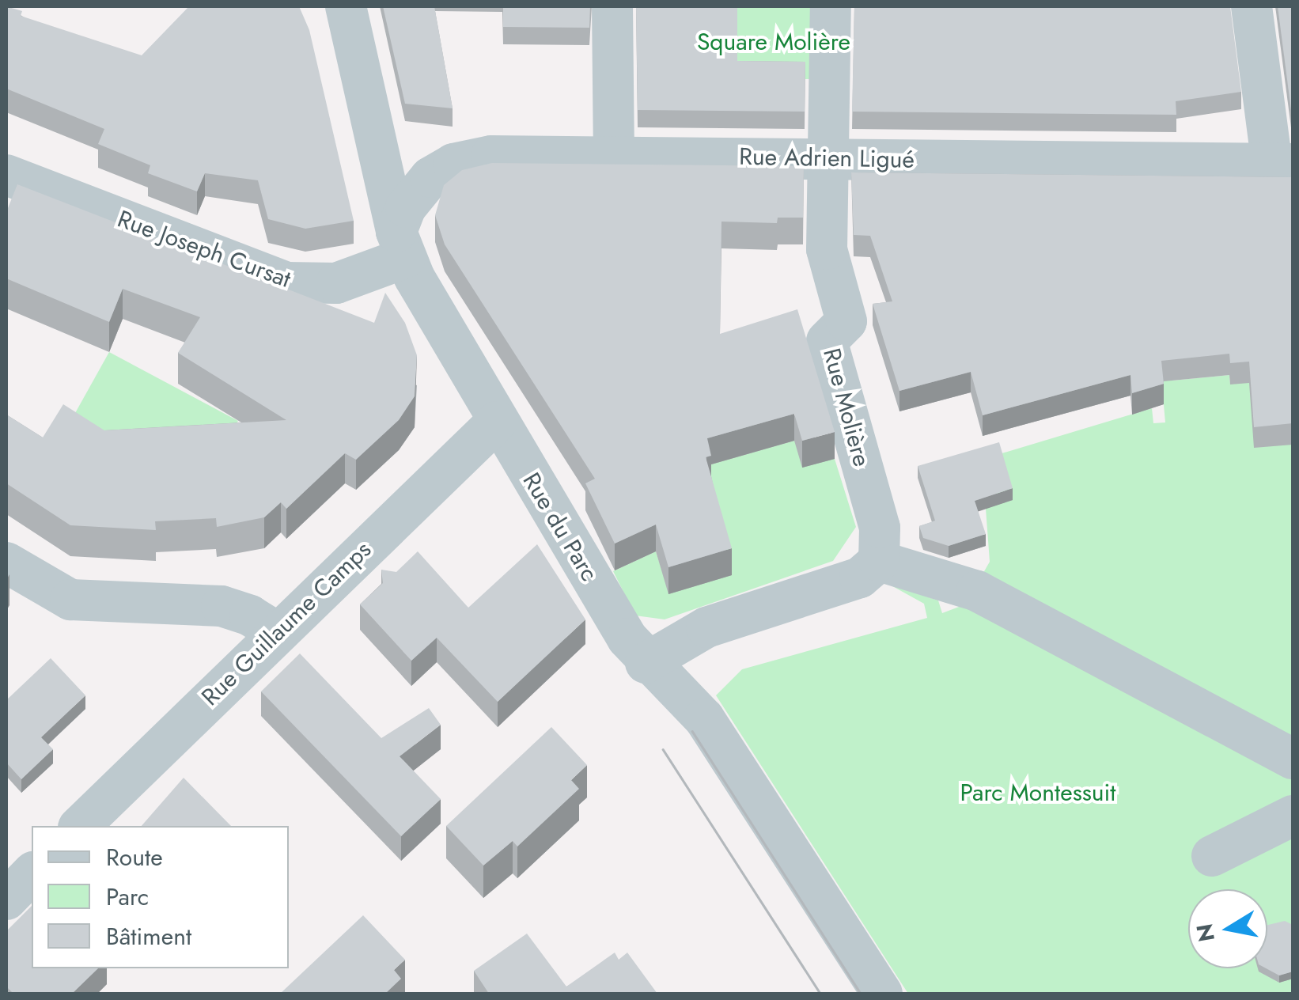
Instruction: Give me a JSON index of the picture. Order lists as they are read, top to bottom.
{
  "streets": {
    "street": [
      "Rue Adrien Ligué",
      "Rue Joseph Cursat",
      "Rue Molière",
      "Rue du Parc",
      "Rue Guillaume Camps"
    ]
  },
  "crossings": [
    ["Rue Adrien Ligué", "Rue Joseph Cursat"],
    ["Rue Adrien Ligué", "Rue Molière"],
    ["Rue Adrien Ligué", "Rue du Parc"],
    ["Rue Joseph Cursat", "Rue du Parc"],
    ["Rue du Parc", "Rue Guillaume Camps"]
  ],
  "parks": ["Square Molière", "Parc Montessuit"],
  "legend": ["Route", "Parc", "Bâtiment"],
  "north": "left"
}
